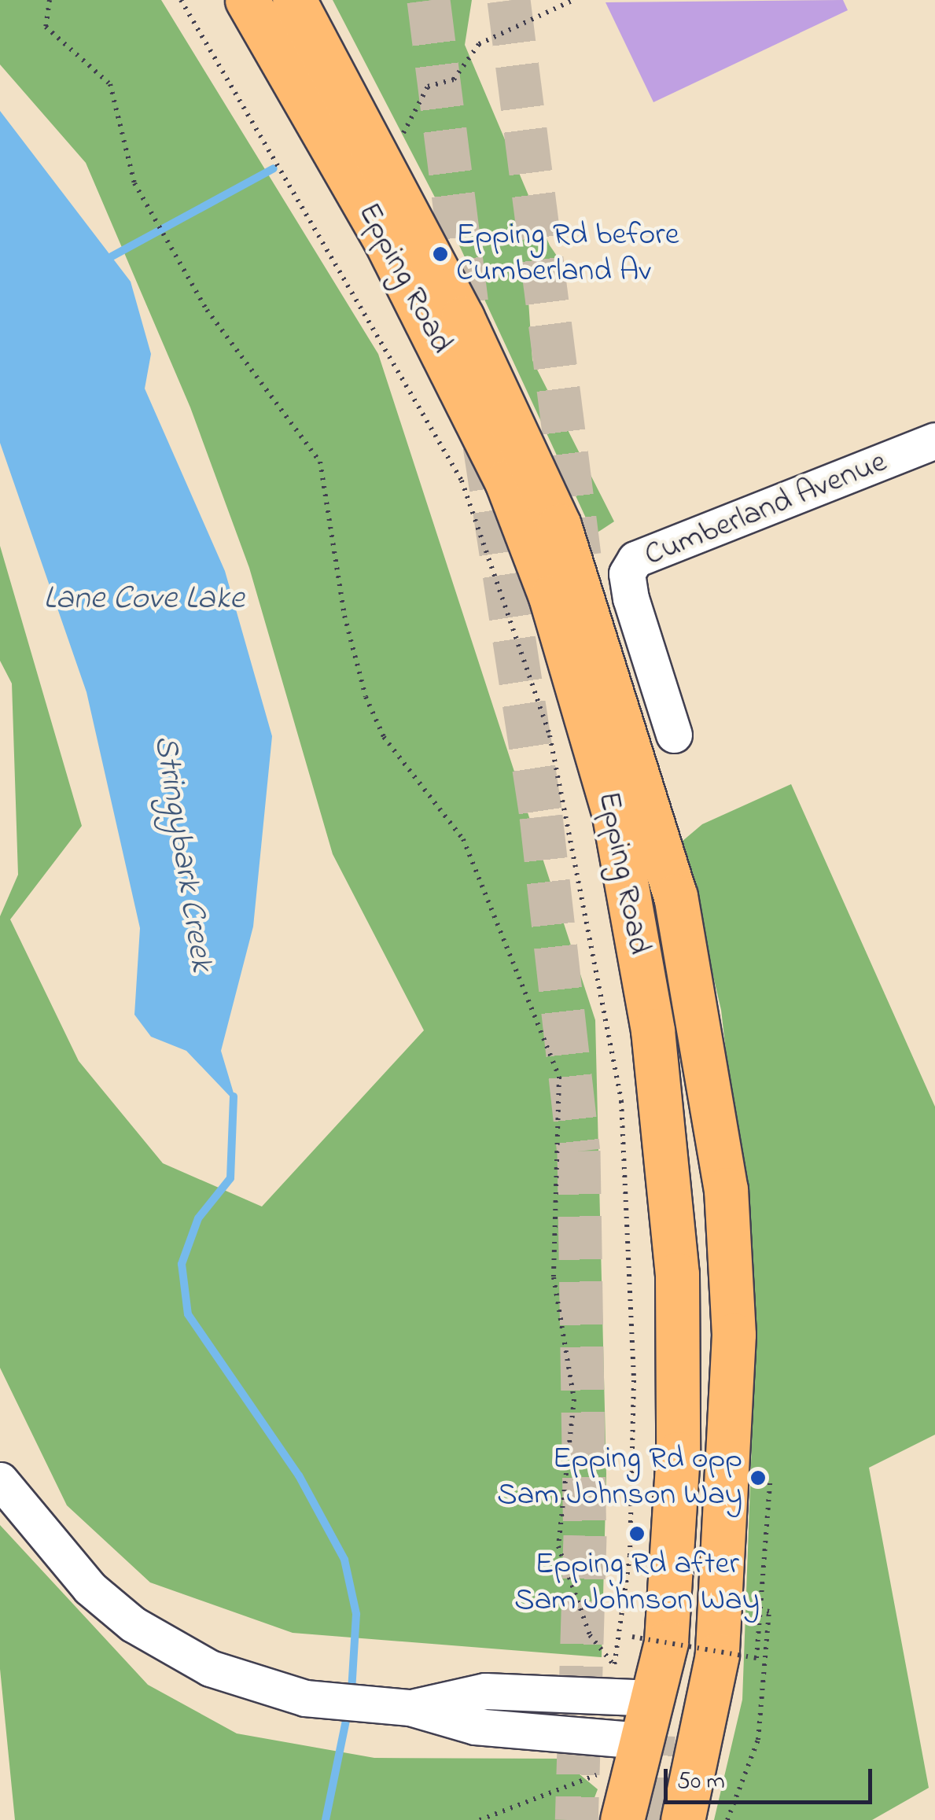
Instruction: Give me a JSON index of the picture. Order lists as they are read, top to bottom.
{
  "streets": {
    "main road": ["Epping Road"],
    "street": ["Cumberland Avenue"]
  },
  "water": ["Lane Cove Lake", "Stringybark Creek"],
  "places": ["Epping Rd before Cumberland Av", "Epping Rd opp Sam Johnson Way", "Epping Rd after Sam Johnson Way"],
  "scale_bar": "50 m"
}
